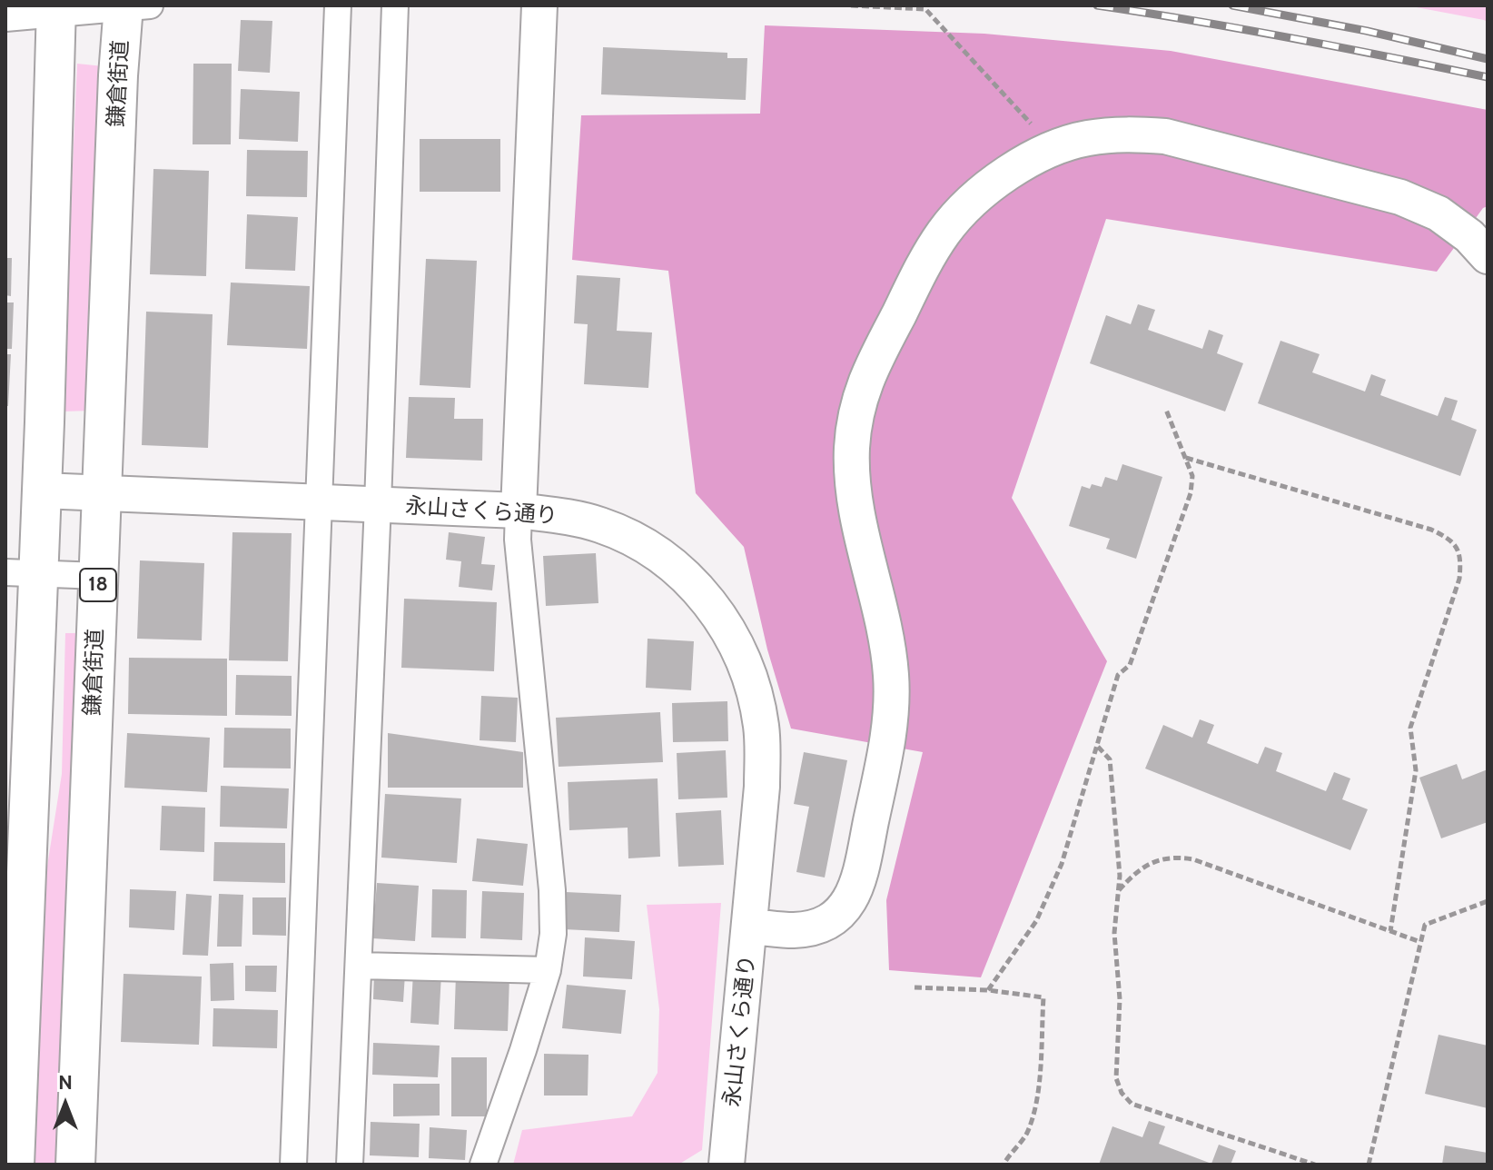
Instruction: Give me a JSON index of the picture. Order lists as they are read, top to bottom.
{
  "streets": {
    "main road": ["鎌倉街道", "18"],
    "street": ["永山さくら通り"]
  },
  "crossings": [
    ["鎌倉街道", "永山さくら通り"]
  ],
  "north": "top"
}
